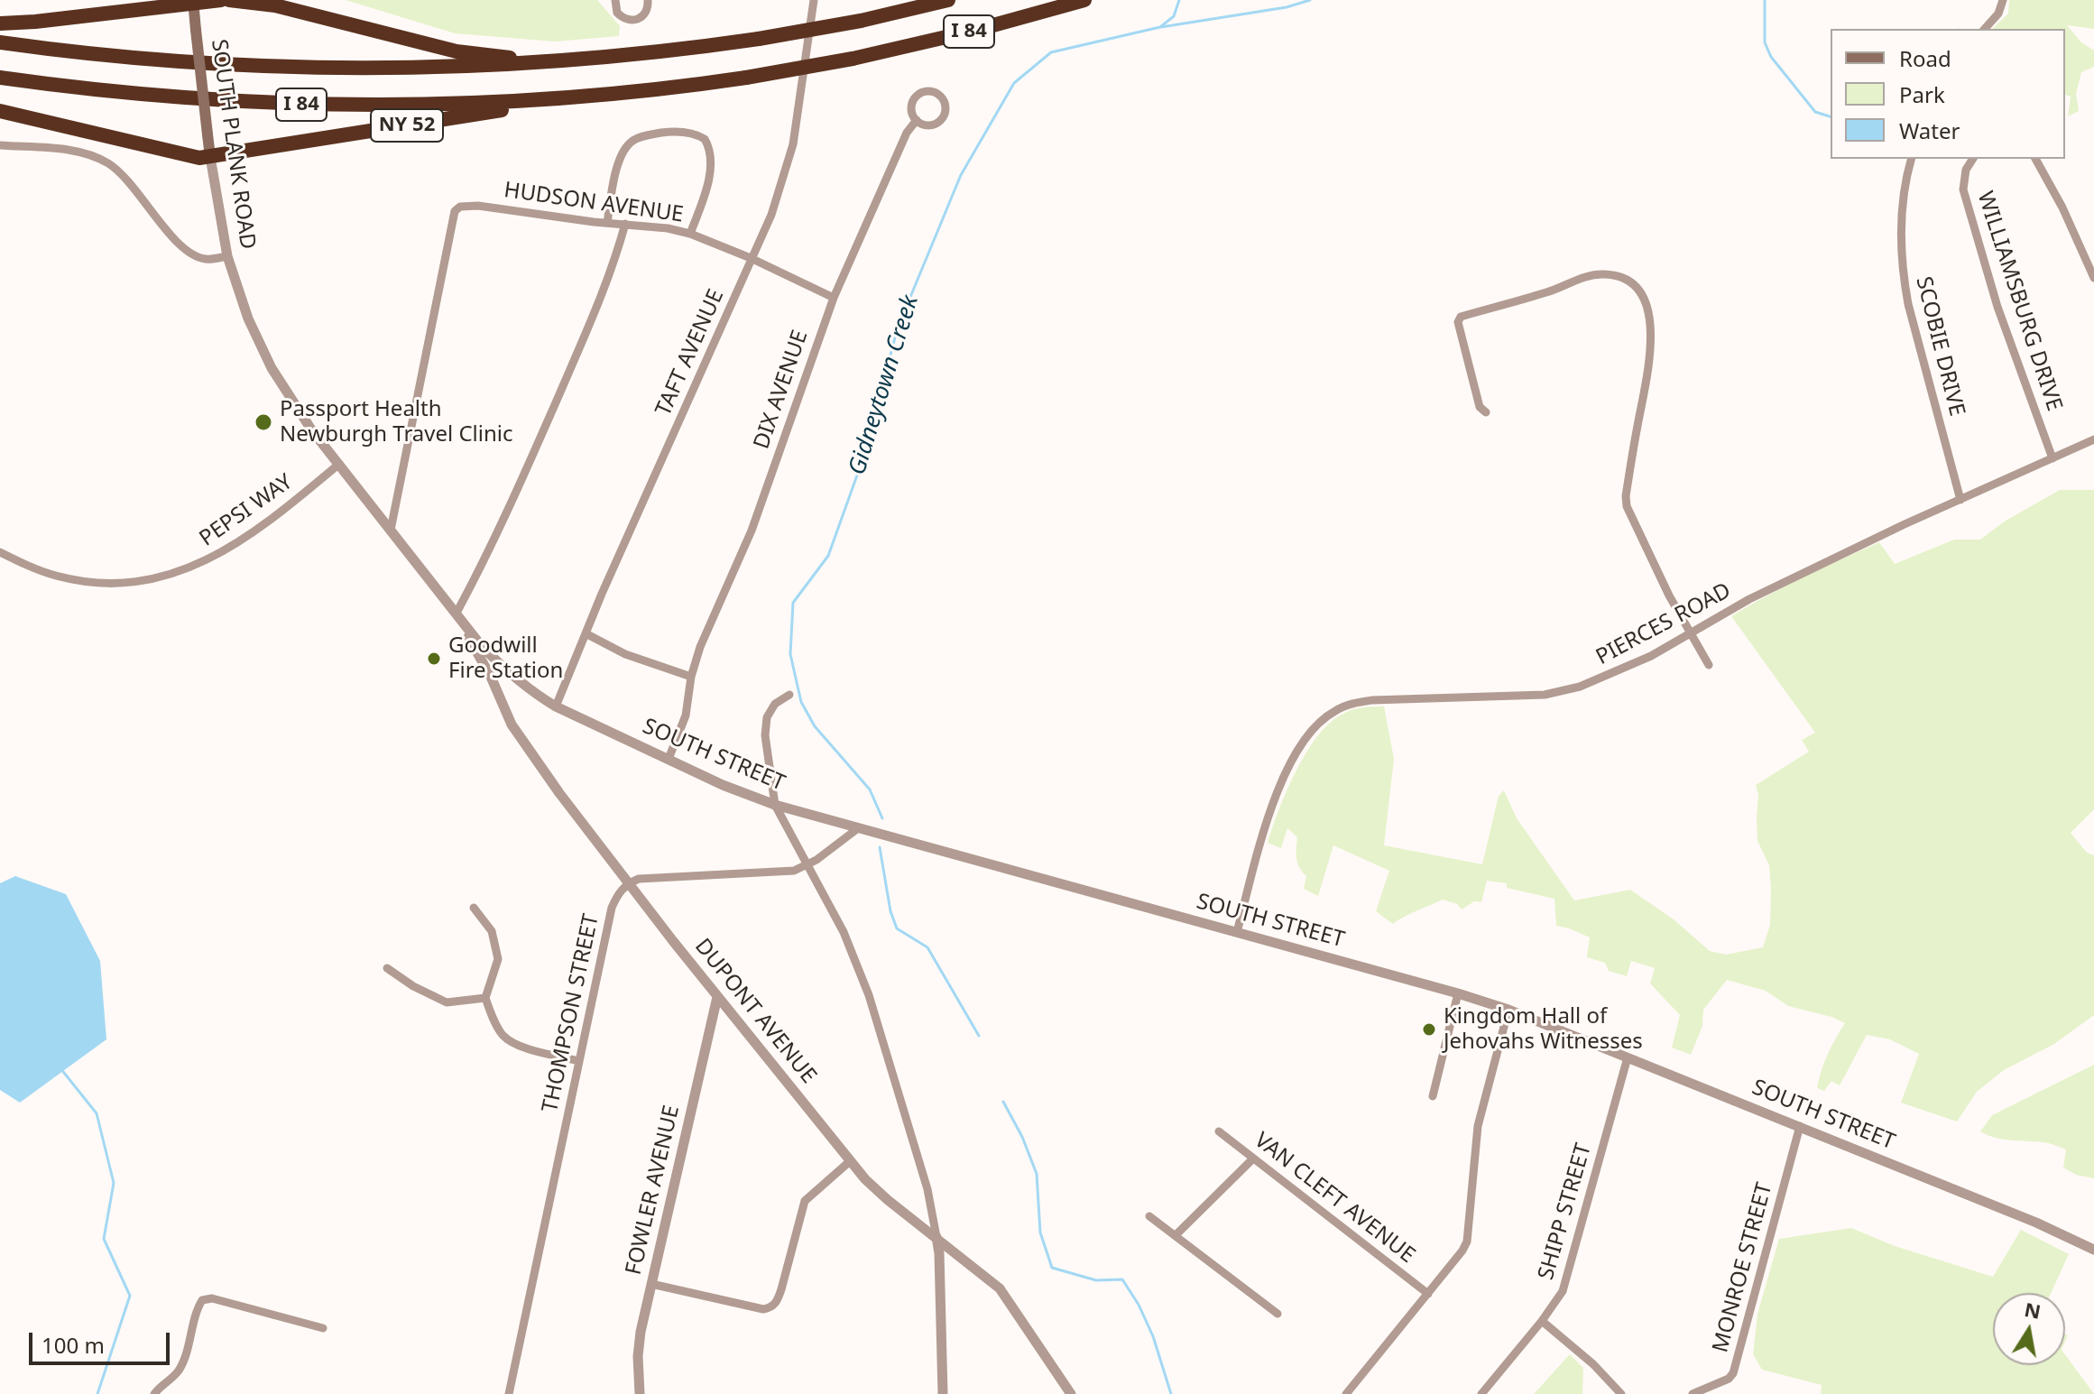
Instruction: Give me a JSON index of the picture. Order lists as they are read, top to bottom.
{
  "streets": {
    "highway": ["I 84", "NY 52"],
    "main road": ["SOUTH PLANK ROAD"],
    "street": [
      "HUDSON AVENUE",
      "WILLIAMSBURG DRIVE",
      "SCOBIE DRIVE",
      "TAFT AVENUE",
      "DIX AVENUE",
      "PEPSI WAY",
      "PIERCES ROAD",
      "SOUTH STREET",
      "DUPONT AVENUE",
      "THOMPSON STREET",
      "FOWLER AVENUE",
      "VAN CLEFT AVENUE",
      "SHIPP STREET",
      "MONROE STREET"
    ]
  },
  "crossings": [
    ["I 84", "NY 52"],
    ["NY 52", "SOUTH PLANK ROAD"],
    ["SOUTH PLANK ROAD", "HUDSON AVENUE"],
    ["SOUTH PLANK ROAD", "PEPSI WAY"],
    ["SOUTH PLANK ROAD", "SOUTH STREET"],
    ["SOUTH PLANK ROAD", "DUPONT AVENUE"],
    ["HUDSON AVENUE", "TAFT AVENUE"],
    ["HUDSON AVENUE", "DIX AVENUE"],
    ["WILLIAMSBURG DRIVE", "PIERCES ROAD"],
    ["SCOBIE DRIVE", "PIERCES ROAD"],
    ["TAFT AVENUE", "SOUTH STREET"],
    ["DIX AVENUE", "SOUTH STREET"],
    ["PIERCES ROAD", "SOUTH STREET"],
    ["SOUTH STREET", "DUPONT AVENUE"],
    ["SOUTH STREET", "SHIPP STREET"],
    ["SOUTH STREET", "MONROE STREET"],
    ["DUPONT AVENUE", "THOMPSON STREET"],
    ["DUPONT AVENUE", "FOWLER AVENUE"]
  ],
  "water": ["Gidneytown Creek"],
  "places": ["Passport Health Newburgh Travel Clinic", "Goodwill Fire Station", "Kingdom Hall of Jehovahs Witnesses"],
  "legend": ["Road", "Park", "Water"],
  "scale_bar": "100 m",
  "north": "top"
}
